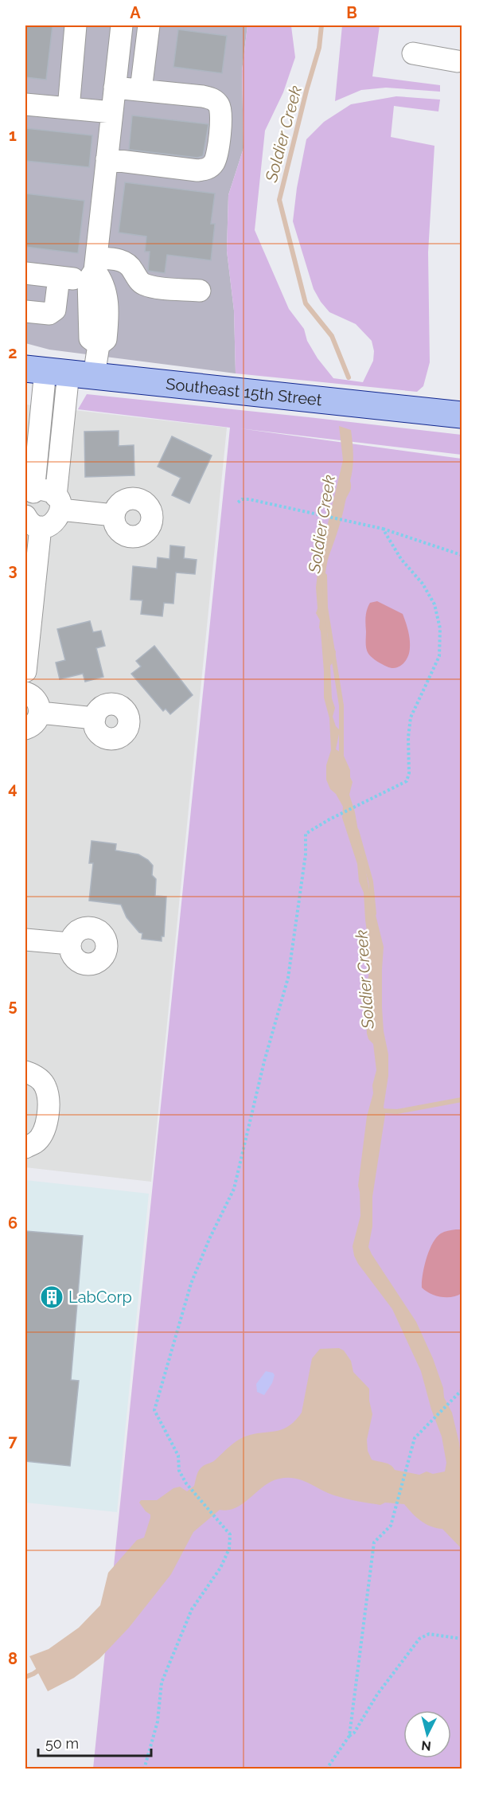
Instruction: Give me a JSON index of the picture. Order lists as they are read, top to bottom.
{
  "streets": {
    "main road": ["Southeast 15th Street"]
  },
  "water": ["Soldier Creek"],
  "places": {
    "building": ["LabCorp"]
  },
  "scale_bar": "50 m",
  "north": "bottom",
  "grid": {
    "columns": ["A", "B"],
    "rows": [
      "1",
      "2",
      "3",
      "4",
      "5",
      "6",
      "7",
      "8"
    ]
  }
}
